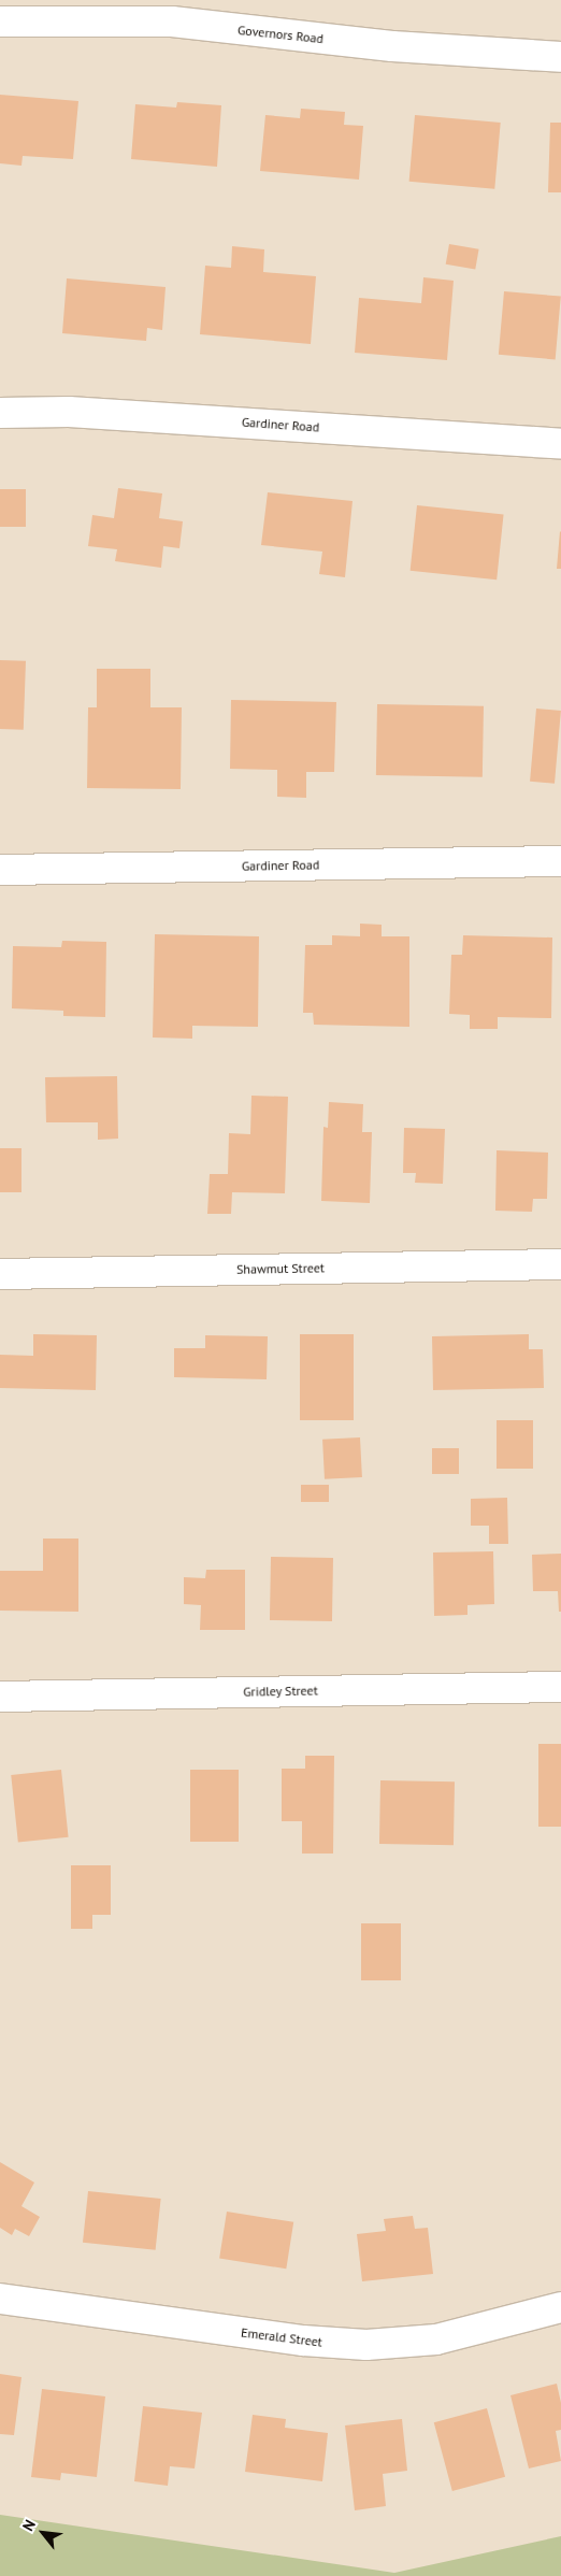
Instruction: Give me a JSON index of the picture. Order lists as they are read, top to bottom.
{
  "streets": {
    "street": [
      "Governors Road",
      "Gardiner Road",
      "Shawmut Street",
      "Gridley Street",
      "Emerald Street"
    ]
  },
  "north": "top left"
}
